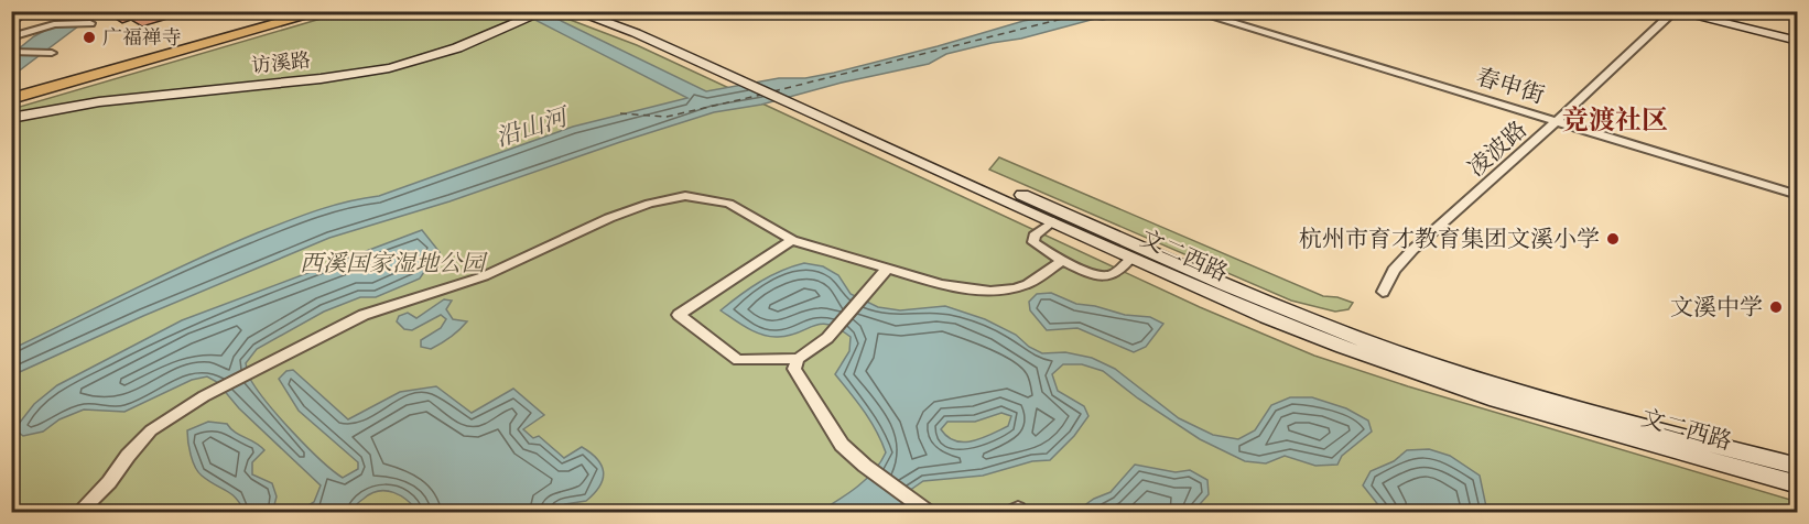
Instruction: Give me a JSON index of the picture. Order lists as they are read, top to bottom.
{
  "streets": {
    "main road": ["访溪路", "文二西路"],
    "street": ["春申街", "凌波路"]
  },
  "crossings": [
    ["春申街", "凌波路"]
  ],
  "districts": ["竞渡社区"],
  "water": ["沿山河"],
  "parks": ["西溪国家湿地公园"],
  "places": ["广福禅寺", "杭州市育才教育集团文溪小学", "文溪中学"]
}
